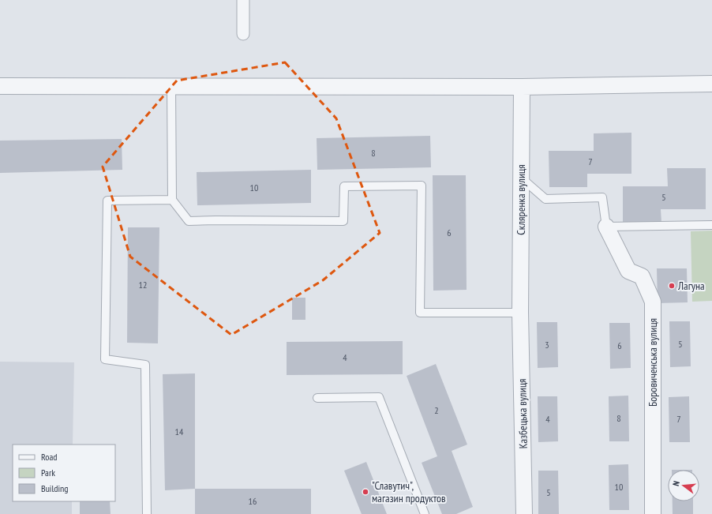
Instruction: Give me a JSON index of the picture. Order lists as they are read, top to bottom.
{
  "streets": {
    "street": ["Скляренка вулиця", "Боровиченська вулиця", "Казбецька вулиця"]
  },
  "crossings": [
    ["Скляренка вулиця", "Казбецька вулиця"]
  ],
  "places": ["Лагуна", "\"Славутич\", магазин продуктов"],
  "house_numbers": [
    "8",
    "7",
    "10",
    "5",
    "6",
    "12",
    "5",
    "3",
    "6",
    "4",
    "2",
    "8",
    "4",
    "7",
    "14",
    "10",
    "5",
    "16"
  ],
  "legend": ["Road", "Park", "Building"],
  "north": "left"
}
